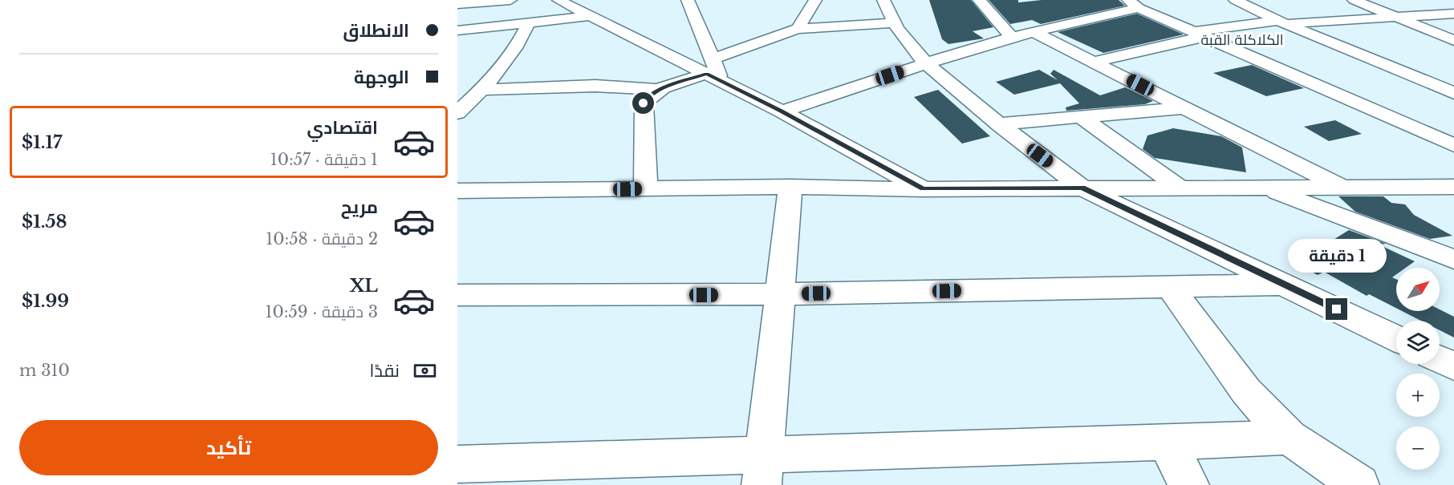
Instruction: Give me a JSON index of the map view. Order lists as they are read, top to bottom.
{
  "districts": ["الكلاكلة القبة"],
  "north": "top right",
  "page": {
    "banner": ["الانطلاق", "الوجهة"],
    "list": [
      {
        "name": "اقتصادي",
        "note": "1 دقيقة · 10:57",
        "value": "$1.17"
      },
      {
        "name": "مريح",
        "note": "2 دقيقة · 10:58",
        "value": "$1.58"
      },
      {
        "name": "XL",
        "note": "3 دقيقة · 10:59",
        "value": "$1.99"
      }
    ],
    "bubble": "1 دقيقة",
    "map_buttons": ["+", "−"],
    "pay": ["نقدًا", "310 m"],
    "buttons": "تأكيد"
  }
}
